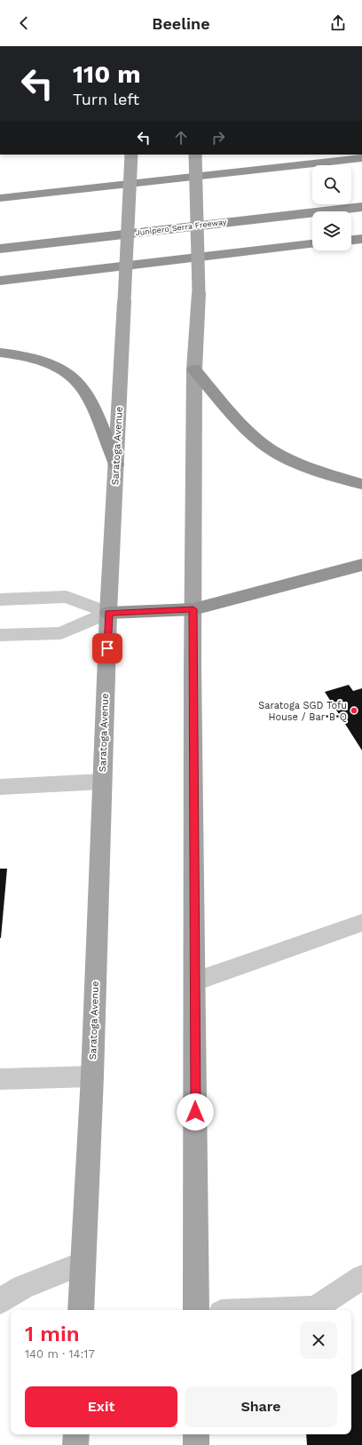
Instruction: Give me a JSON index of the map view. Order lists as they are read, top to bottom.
{
  "streets": {
    "highway": ["Junipero Serra Freeway"],
    "main road": ["Saratoga Avenue"]
  },
  "places": ["Saratoga SGD Tofu House / Bar•B•Q"],
  "page": {
    "header": "Beeline",
    "turn": ["110 m", "Turn left"],
    "heading": ["1 min", "140 m · 14:17"],
    "buttons": ["Exit", "Share"]
  }
}
